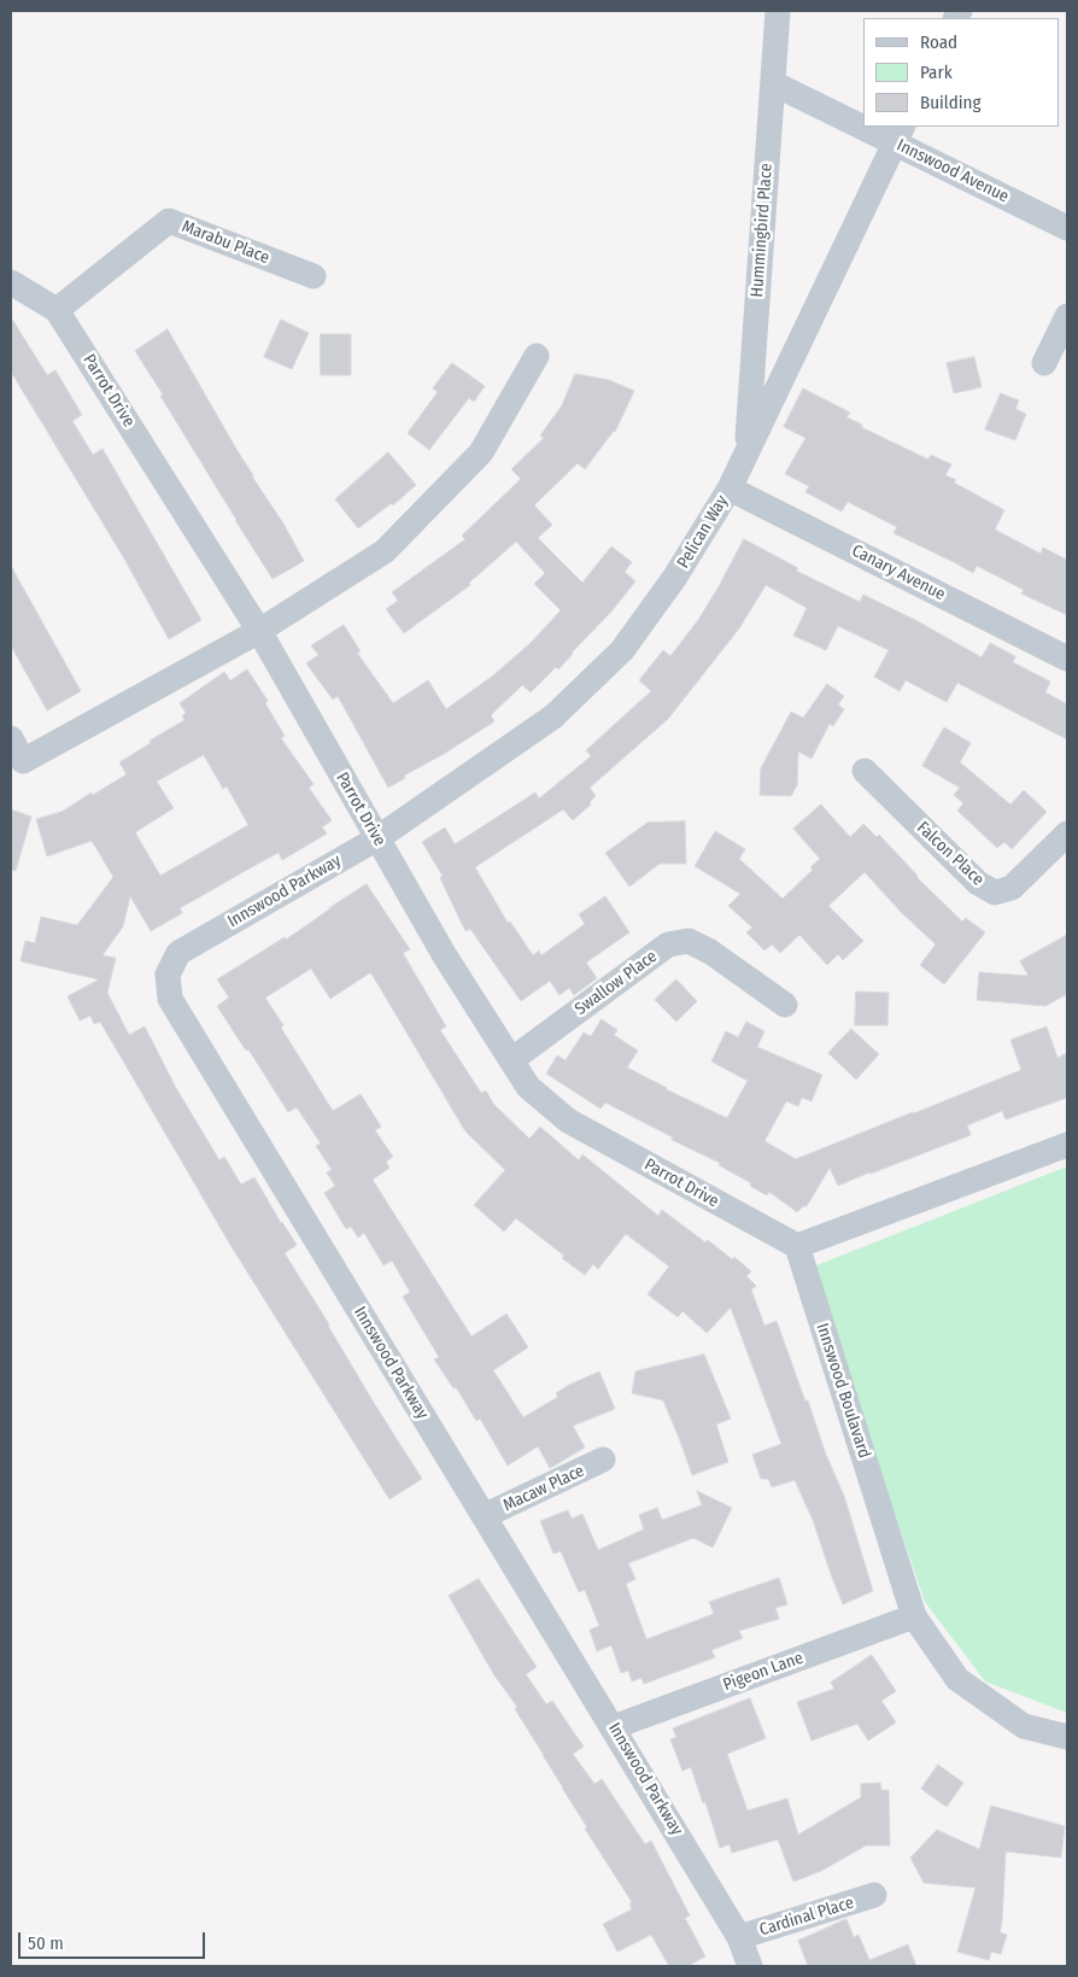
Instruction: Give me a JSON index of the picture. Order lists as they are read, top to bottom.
{
  "streets": {
    "street": [
      "Innswood Avenue",
      "Hummingbird Place",
      "Marabu Place",
      "Parrot Drive",
      "Pelican Way",
      "Canary Avenue",
      "Falcon Place",
      "Innswood Parkway",
      "Swallow Place",
      "Innswood Boulavard",
      "Macaw Place",
      "Pigeon Lane",
      "Cardinal Place"
    ]
  },
  "crossings": [
    ["Innswood Avenue", "Hummingbird Place"],
    ["Innswood Avenue", "Pelican Way"],
    ["Hummingbird Place", "Pelican Way"],
    ["Marabu Place", "Parrot Drive"],
    ["Parrot Drive", "Pelican Way"],
    ["Parrot Drive", "Innswood Parkway"],
    ["Parrot Drive", "Swallow Place"],
    ["Parrot Drive", "Innswood Boulavard"],
    ["Pelican Way", "Canary Avenue"],
    ["Pelican Way", "Innswood Parkway"],
    ["Innswood Parkway", "Macaw Place"],
    ["Innswood Parkway", "Pigeon Lane"],
    ["Innswood Parkway", "Cardinal Place"],
    ["Innswood Boulavard", "Pigeon Lane"]
  ],
  "legend": ["Road", "Park", "Building"],
  "scale_bar": "50 m"
}
